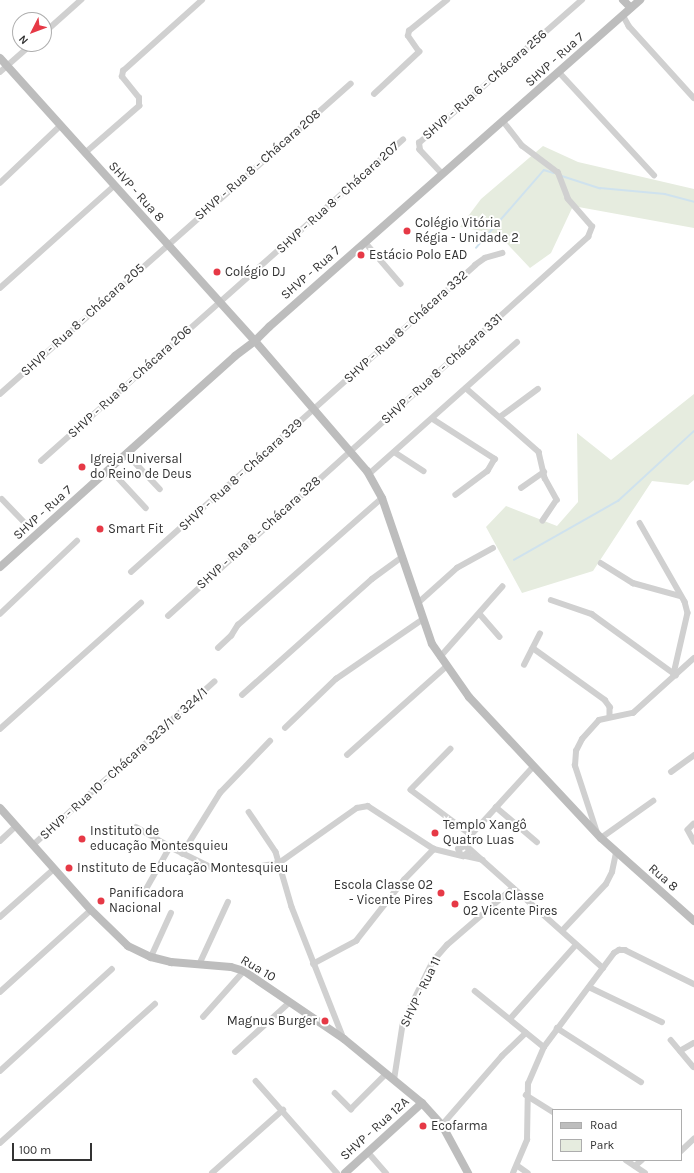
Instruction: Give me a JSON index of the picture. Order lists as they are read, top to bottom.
{
  "streets": {
    "street": [
      "SHVP - Rua 7",
      "SHVP - Rua 6 - Chácara 256",
      "SHVP - Rua 8 - Chácara 208",
      "SHVP - Rua 8",
      "SHVP - Rua 8 - Chácara 207",
      "SHVP - Rua 8 - Chácara 205",
      "SHVP - Rua 8 - Chácara 332",
      "SHVP - Rua 8 - Chácara 331",
      "SHVP - Rua 8 - Chácara 206",
      "SHVP - Rua 8 - Chácara 329",
      "SHVP - Rua 8 - Chácara 328",
      "SHVP - Rua 10 - Chácara 323/1 e 324/1",
      "Rua 8",
      "Rua 10",
      "SHVP - Rua 11",
      "SHVP - Rua 12A"
    ]
  },
  "crossings": [
    ["SHVP - Rua 7", "SHVP - Rua 6 - Chácara 256"],
    ["SHVP - Rua 7", "SHVP - Rua 8"],
    ["SHVP - Rua 7", "SHVP - Rua 8 - Chácara 331"],
    ["SHVP - Rua 8 - Chácara 208", "SHVP - Rua 8"],
    ["SHVP - Rua 8 - Chácara 208", "SHVP - Rua 8 - Chácara 205"],
    ["SHVP - Rua 8", "SHVP - Rua 8 - Chácara 207"],
    ["SHVP - Rua 8", "SHVP - Rua 8 - Chácara 205"],
    ["SHVP - Rua 8", "SHVP - Rua 8 - Chácara 332"],
    ["SHVP - Rua 8", "SHVP - Rua 8 - Chácara 331"],
    ["SHVP - Rua 8", "SHVP - Rua 8 - Chácara 206"],
    ["SHVP - Rua 8", "SHVP - Rua 8 - Chácara 329"],
    ["SHVP - Rua 8", "SHVP - Rua 8 - Chácara 328"],
    ["SHVP - Rua 8", "Rua 8"],
    ["SHVP - Rua 8 - Chácara 207", "SHVP - Rua 8 - Chácara 206"],
    ["SHVP - Rua 8 - Chácara 332", "SHVP - Rua 8 - Chácara 329"],
    ["SHVP - Rua 8 - Chácara 331", "SHVP - Rua 8 - Chácara 328"],
    ["SHVP - Rua 10 - Chácara 323/1 e 324/1", "Rua 10"],
    ["Rua 10", "SHVP - Rua 11"],
    ["Rua 10", "SHVP - Rua 12A"]
  ],
  "places": [
    "Colégio Vitória Régia - Unidade 2",
    "Estácio Polo EAD",
    "Colégio DJ",
    "Igreja Universal do Reino de Deus",
    "Smart Fit",
    "Templo Xangô Quatro Luas",
    "Instituto de educação Montesquieu",
    "Instituto de Educação Montesquieu",
    "Escola Classe 02 - Vicente Pires",
    "Panificadora Nacional",
    "Escola Classe 02 Vicente Pires",
    "Magnus Burger",
    "Ecofarma"
  ],
  "legend": ["Road", "Park"],
  "scale_bar": "100 m",
  "north": "bottom left"
}
